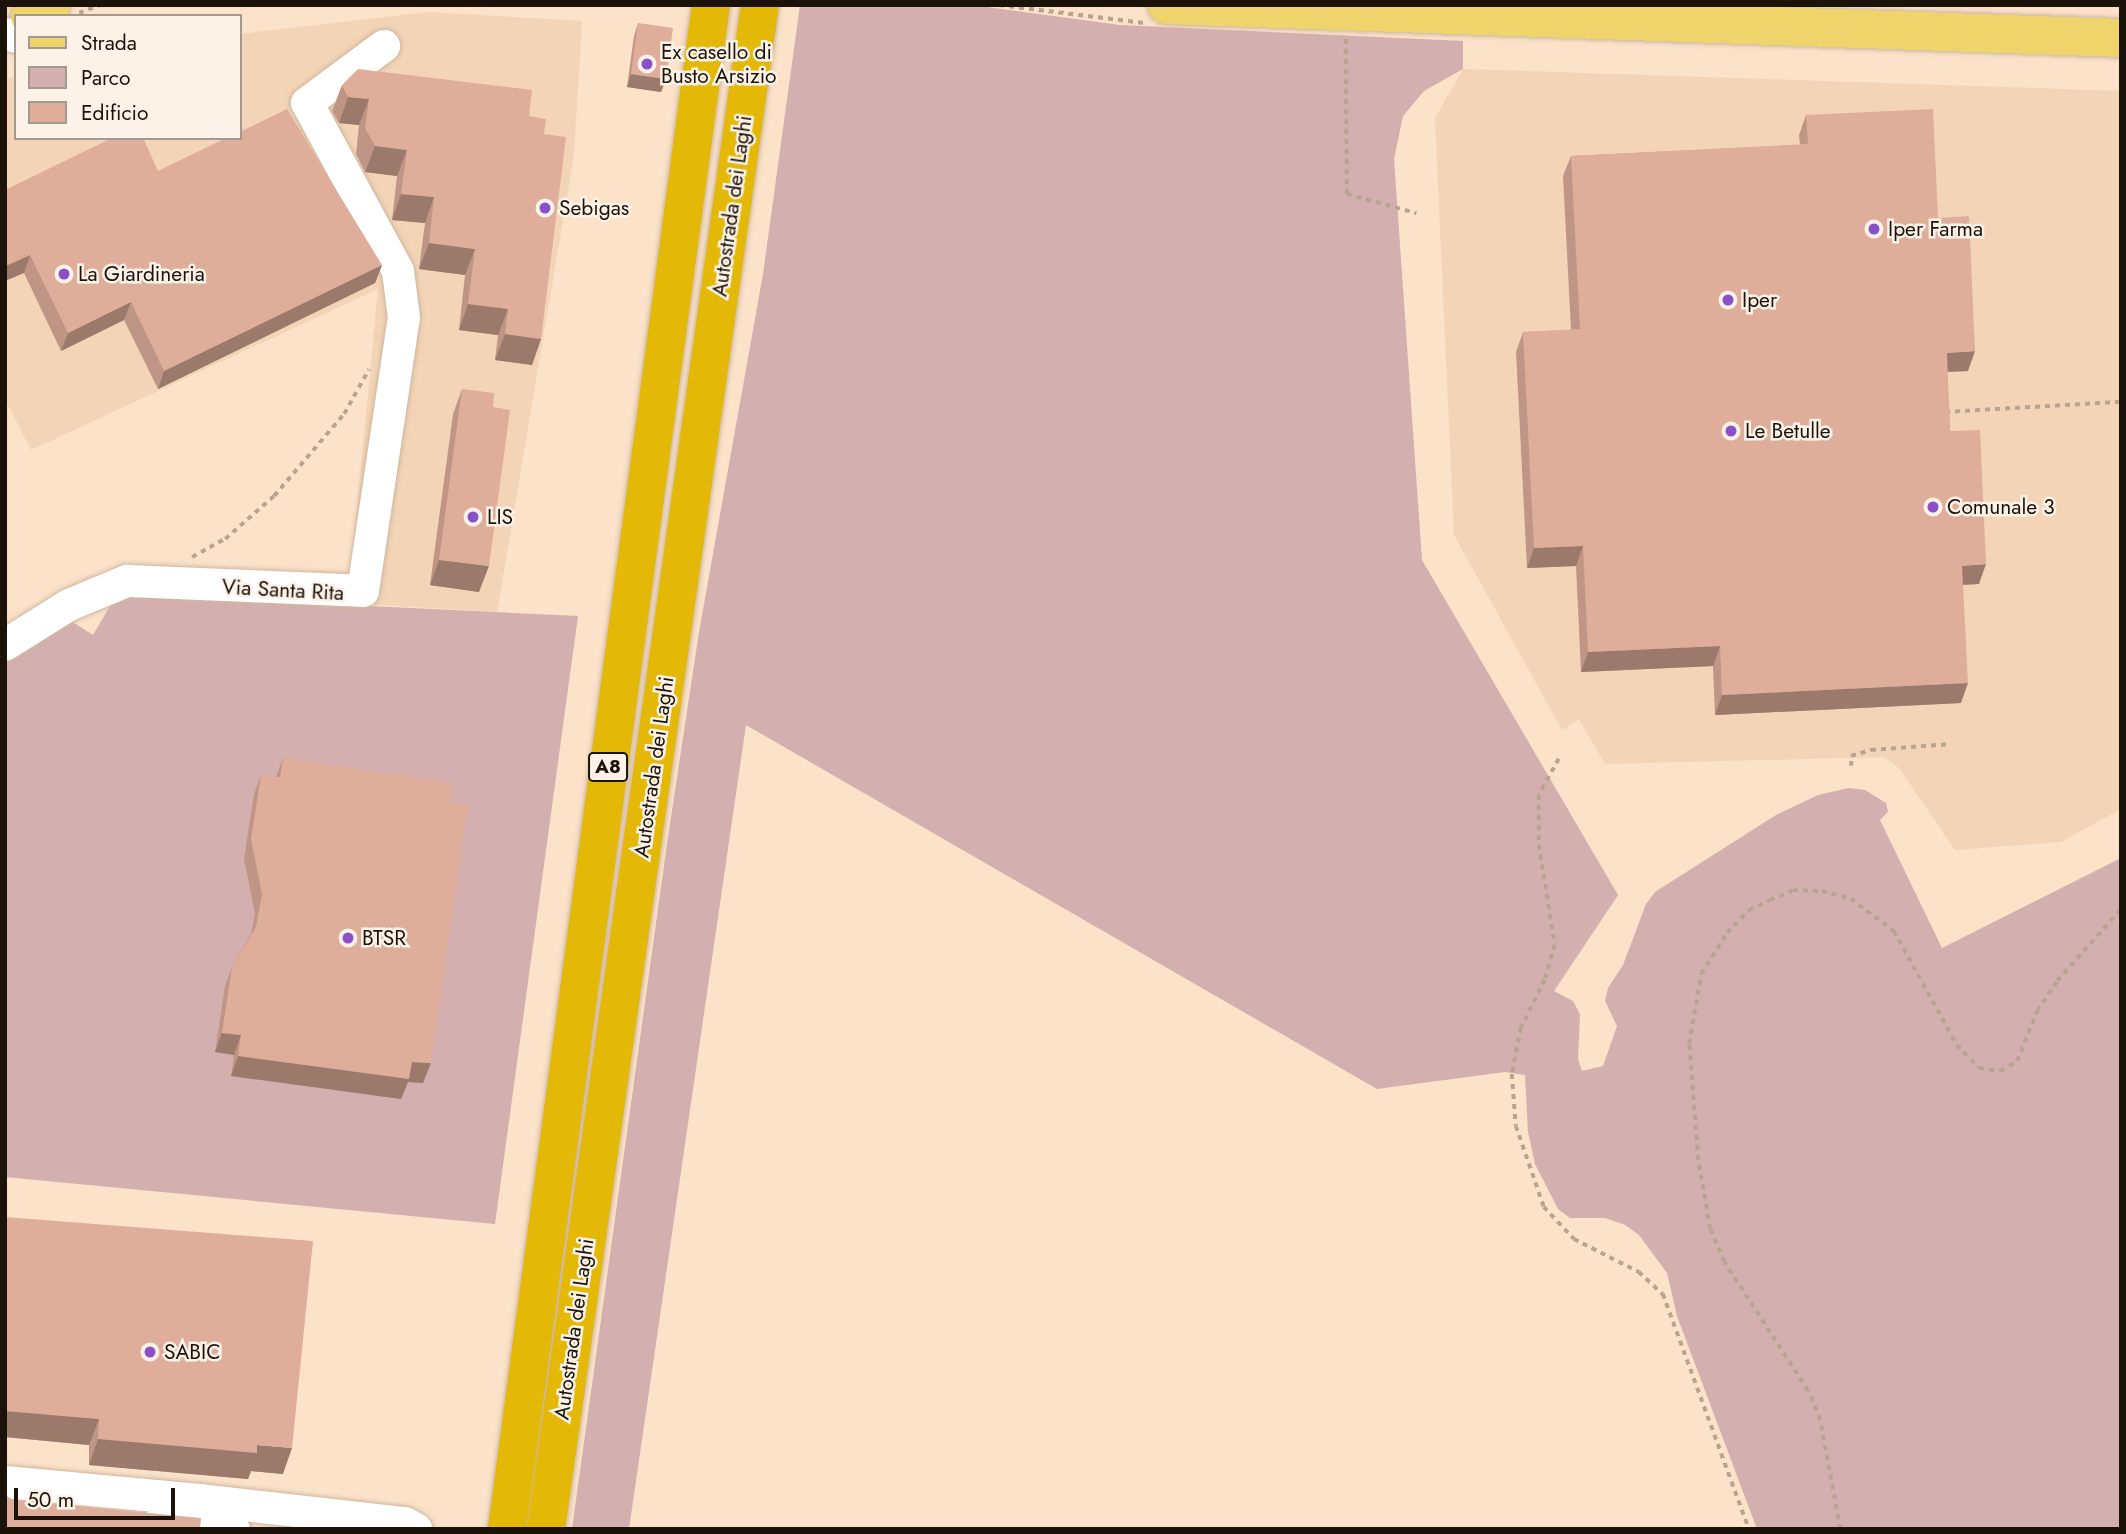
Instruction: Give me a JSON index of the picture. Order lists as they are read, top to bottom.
{
  "streets": {
    "highway": ["Autostrada dei Laghi", "A8"],
    "street": ["Via Santa Rita"]
  },
  "places": [
    "Ex casello di Busto Arsizio",
    "Sebigas",
    "Iper Farma",
    "La Giardineria",
    "Iper",
    "Le Betulle",
    "Comunale 3",
    "LIS",
    "BTSR",
    "SABIC"
  ],
  "legend": ["Strada", "Parco", "Edificio"],
  "scale_bar": "50 m"
}
